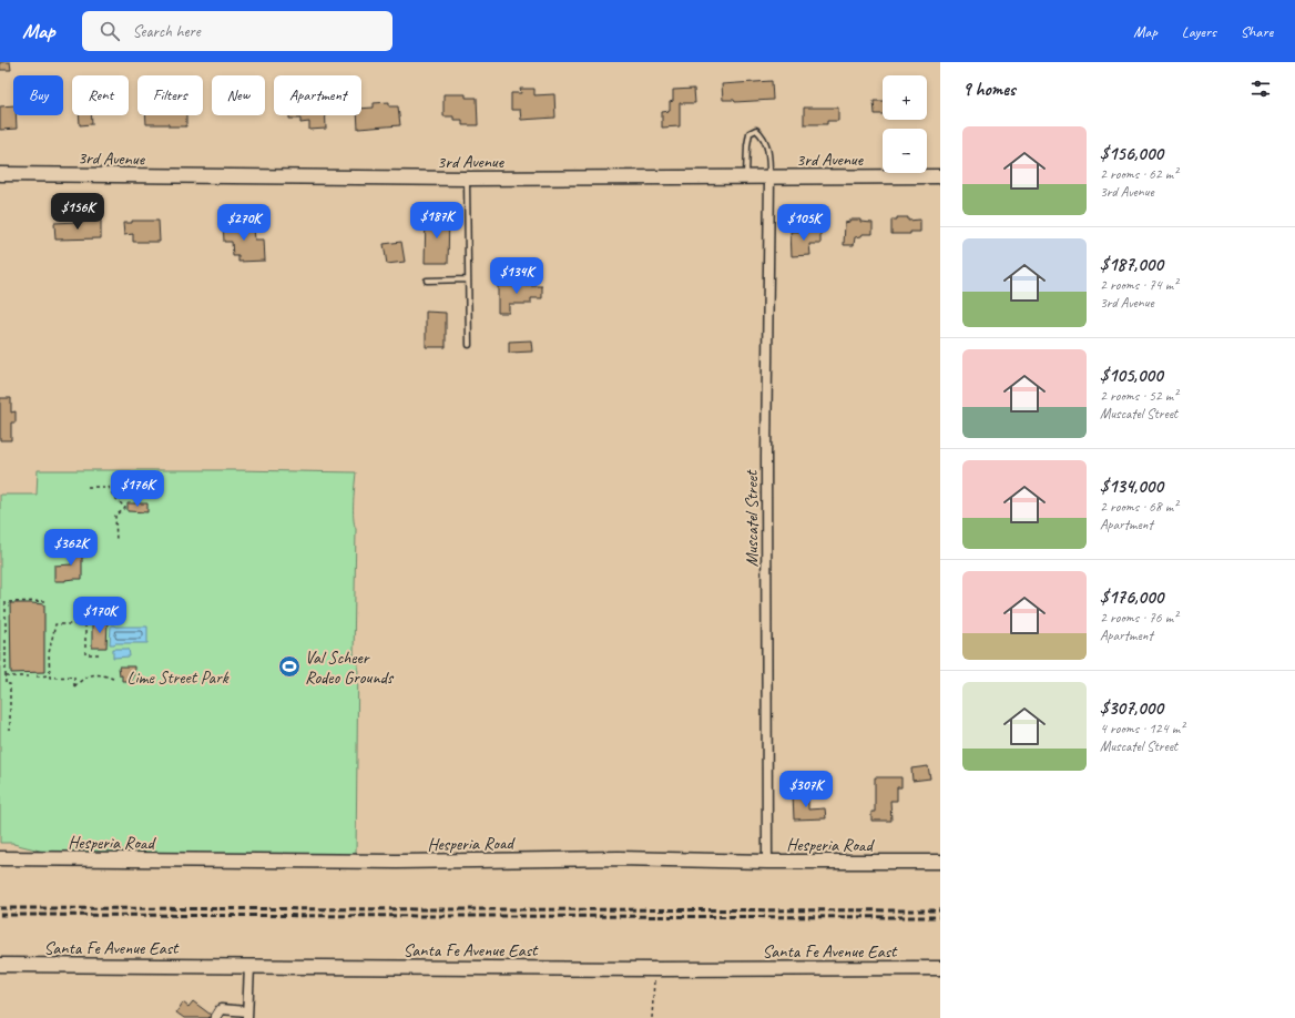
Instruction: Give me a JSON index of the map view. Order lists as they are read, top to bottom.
{
  "streets": {
    "street": [
      "3rd Avenue",
      "Muscatel Street",
      "Hesperia Road",
      "Santa Fe Avenue East"
    ]
  },
  "crossings": [
    ["3rd Avenue", "Muscatel Street"],
    ["Muscatel Street", "Hesperia Road"]
  ],
  "parks": ["Lime Street Park"],
  "places": {
    "sports": ["Val Scheer Rodeo Grounds"]
  },
  "page": {
    "header": "Map",
    "search": "Search here",
    "nav": ["Map", "Layers", "Share"],
    "heading": "9 homes",
    "map_buttons": ["+", "−"],
    "chip": [
      "Buy",
      "Rent",
      "Filters",
      "New",
      "Apartment"
    ],
    "list": [
      {
        "name": "$156,000",
        "note": "2 rooms · 62 m² · 3rd Avenue"
      },
      {
        "name": "$187,000",
        "note": "2 rooms · 74 m² · 3rd Avenue"
      },
      {
        "name": "$105,000",
        "note": "2 rooms · 52 m² · Muscatel Street"
      },
      {
        "name": "$134,000",
        "note": "2 rooms · 68 m² · Apartment"
      },
      {
        "name": "$176,000",
        "note": "2 rooms · 76 m² · Apartment"
      },
      {
        "name": "$307,000",
        "note": "4 rooms · 124 m² · Muscatel Street"
      }
    ],
    "price": [
      "$156K",
      "$187K",
      "$270K",
      "$105K",
      "$134K",
      "$176K",
      "$362K",
      "$170K",
      "$307K"
    ]
  }
}
